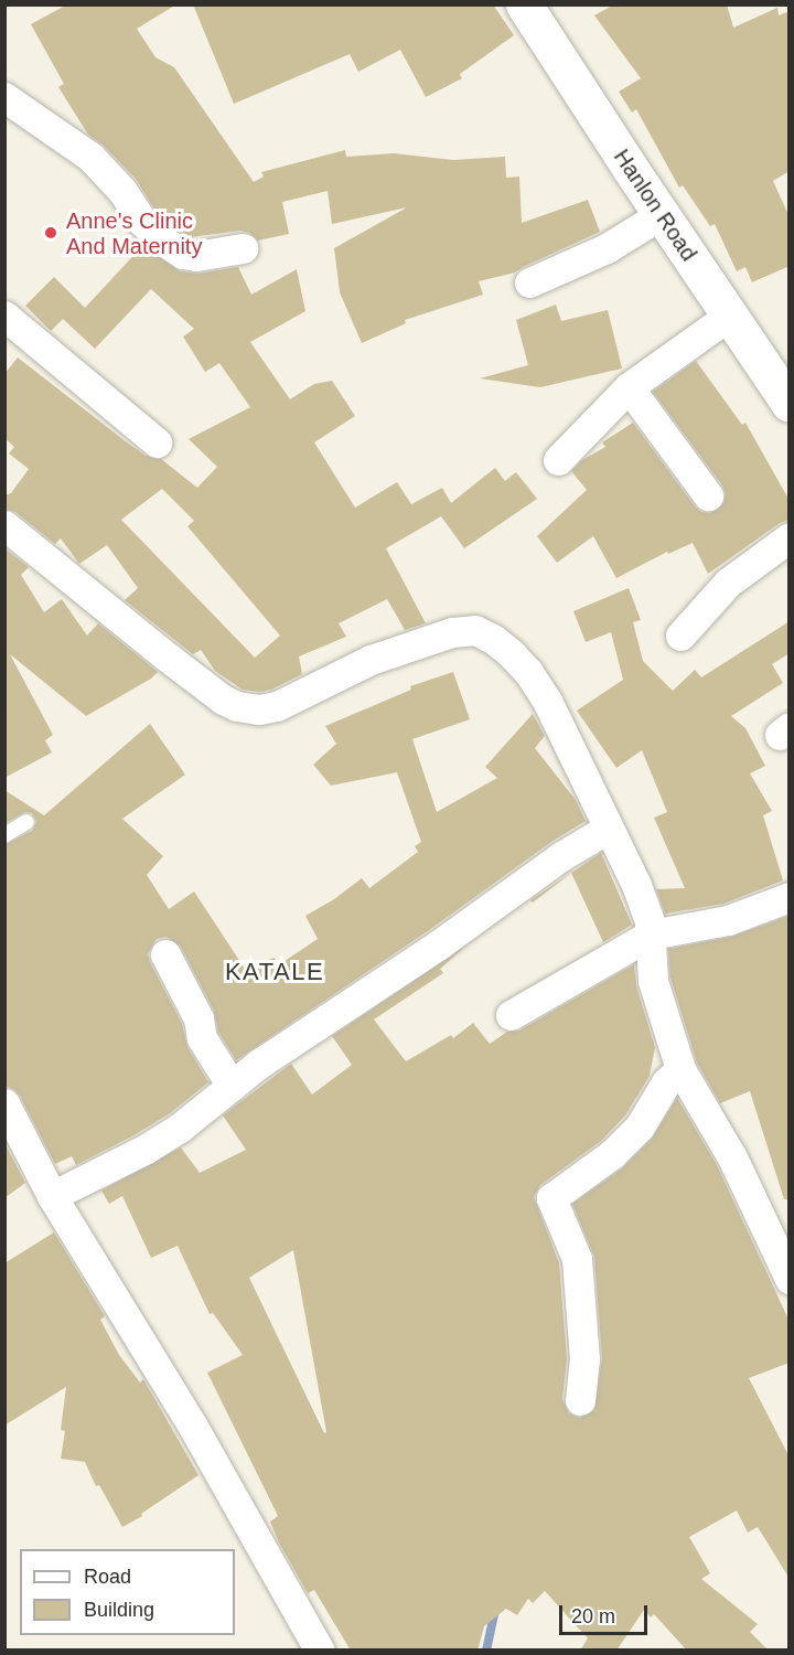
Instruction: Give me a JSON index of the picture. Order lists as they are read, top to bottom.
{
  "streets": {
    "main road": ["Hanlon Road"]
  },
  "districts": ["KATALE"],
  "places": ["Anne's Clinic And Maternity"],
  "legend": ["Road", "Building"],
  "scale_bar": "20 m"
}
